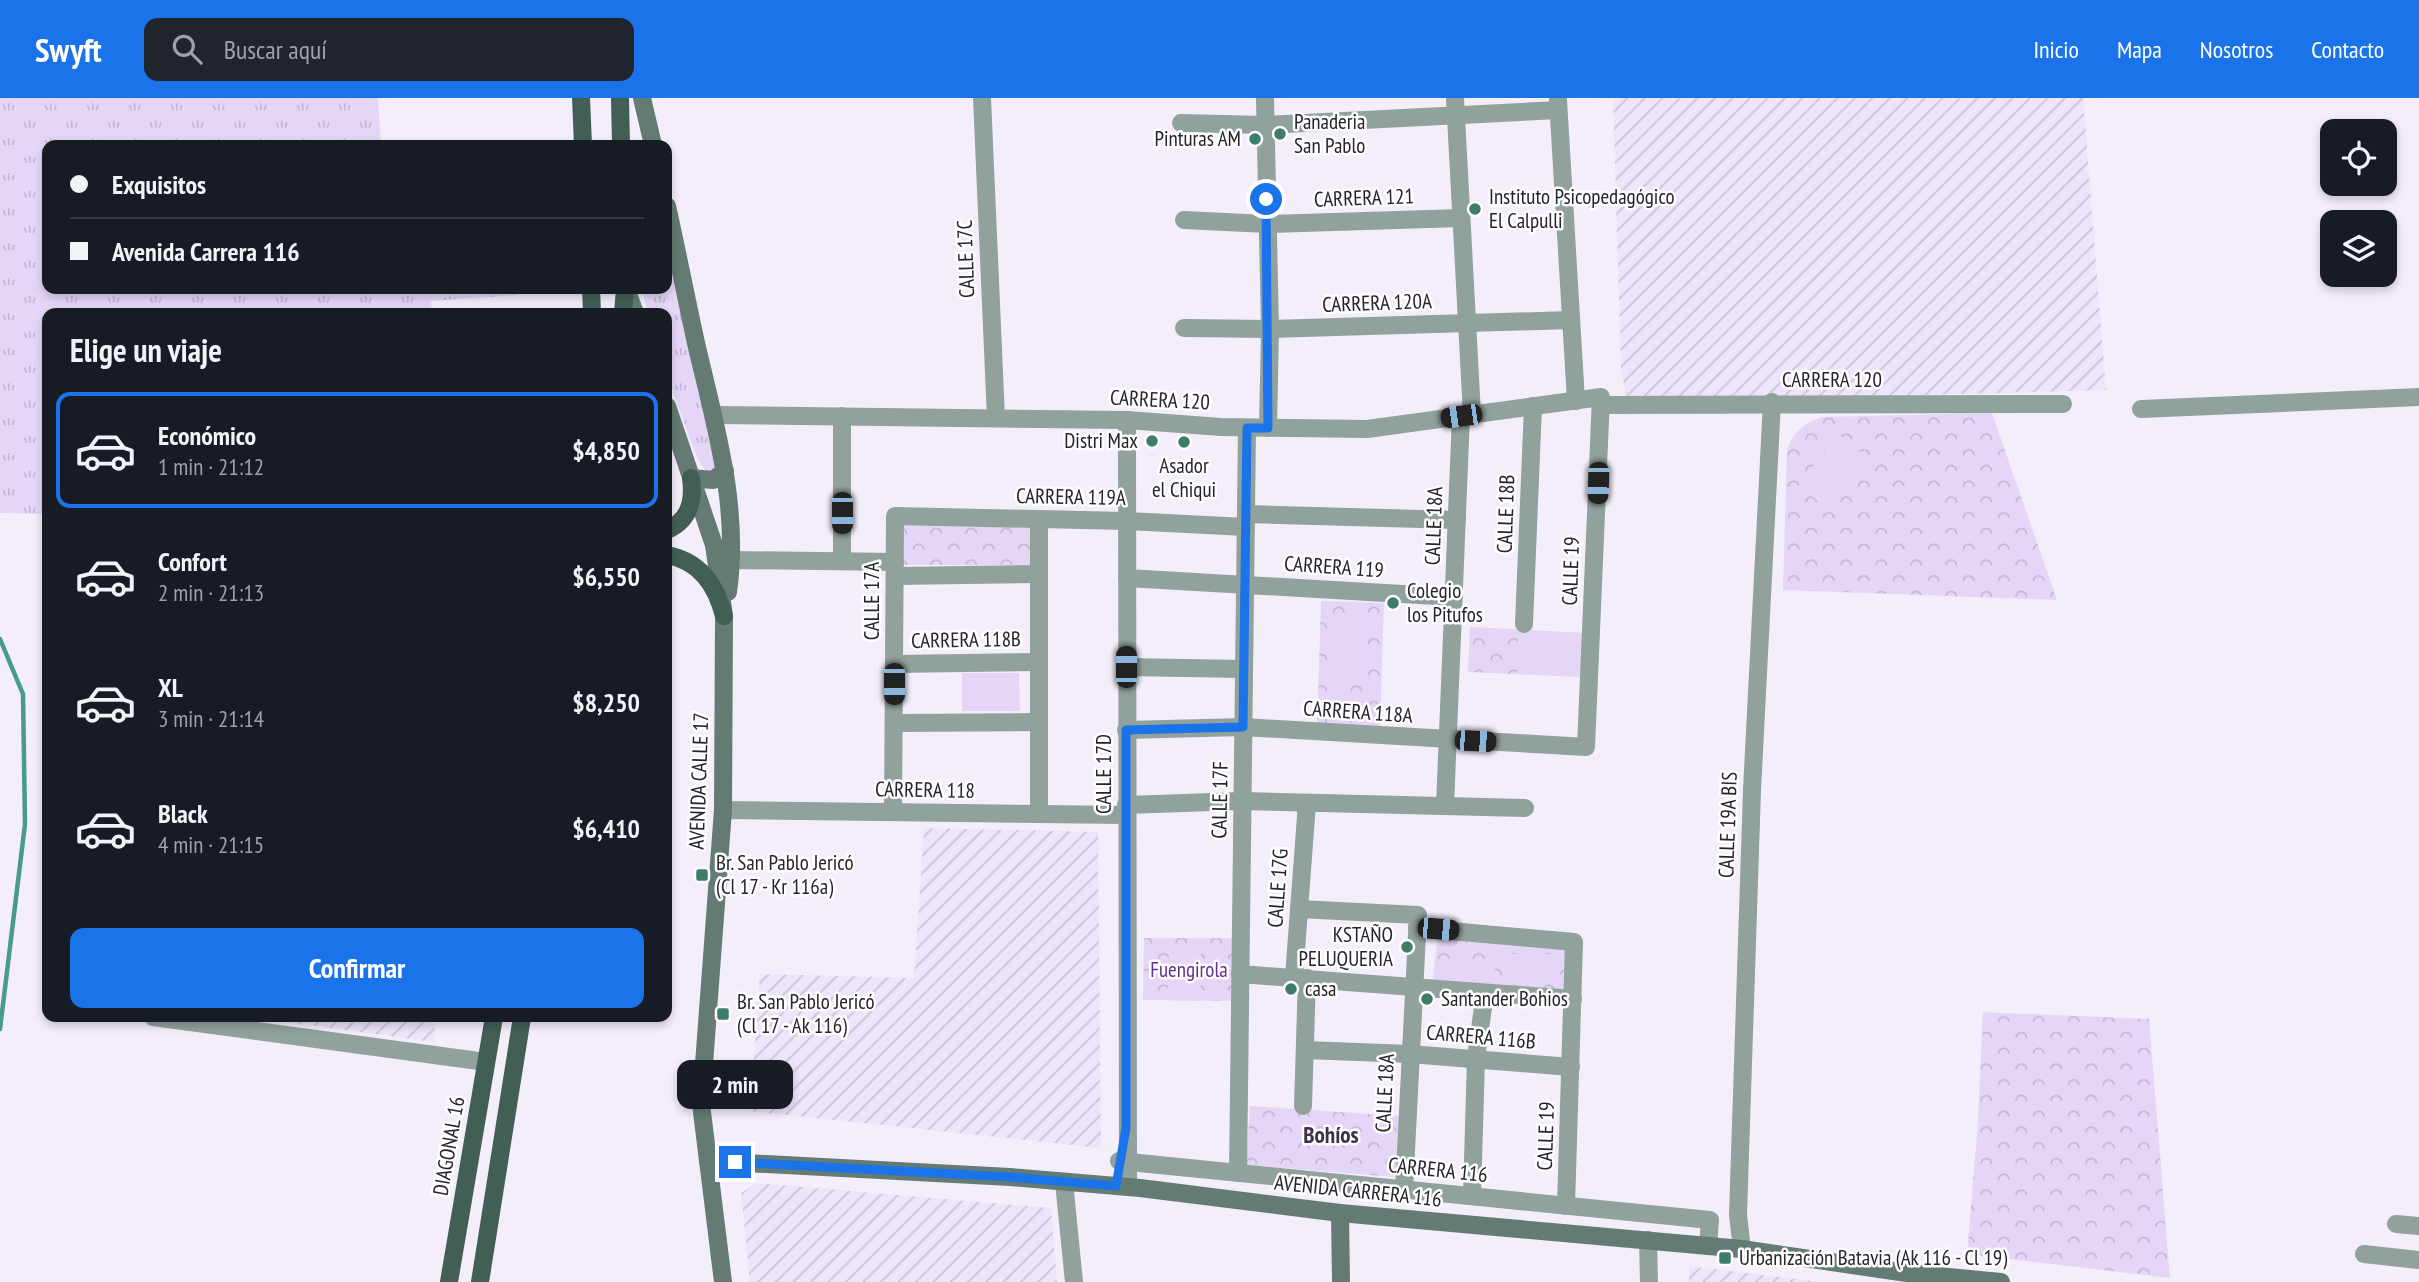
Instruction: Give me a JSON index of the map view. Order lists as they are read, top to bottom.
{
  "streets": {
    "main road": ["AVENIDA CALLE 17", "DIAGONAL 16", "AVENIDA CARRERA 116"],
    "street": [
      "CARRERA 121",
      "CALLE 17C",
      "CARRERA 120A",
      "CARRERA 120",
      "CARRERA 119A",
      "CALLE 18B",
      "CALLE 18A",
      "CARRERA 119",
      "CALLE 19",
      "CALLE 17A",
      "CARRERA 118B",
      "CARRERA 118A",
      "CALLE 17D",
      "CARRERA 118",
      "CALLE 17F",
      "CALLE 19A BIS",
      "CALLE 17G",
      "CARRERA 116B",
      "CARRERA 116"
    ]
  },
  "crossings": [
    ["CARRERA 121", "CALLE 18A"],
    ["CALLE 17C", "CARRERA 120"],
    ["CARRERA 120A", "CALLE 18A"],
    ["CARRERA 120", "CALLE 18B"],
    ["CARRERA 120", "CALLE 18A"],
    ["CARRERA 120", "CALLE 19"],
    ["CARRERA 120", "CALLE 17D"],
    ["CARRERA 120", "AVENIDA CALLE 17"],
    ["CARRERA 120", "CALLE 17F"],
    ["CARRERA 120", "CALLE 19A BIS"],
    ["CARRERA 119A", "CALLE 18A"],
    ["CARRERA 119A", "CALLE 17A"],
    ["CARRERA 119A", "CALLE 17D"],
    ["CARRERA 119A", "CALLE 17F"],
    ["CALLE 18A", "CARRERA 119"],
    ["CALLE 18A", "CALLE 19"],
    ["CALLE 18A", "CARRERA 118A"],
    ["CALLE 18A", "CARRERA 118"],
    ["CALLE 18A", "CARRERA 116B"],
    ["CALLE 18A", "CARRERA 116"],
    ["CARRERA 119", "CALLE 17D"],
    ["CARRERA 119", "CALLE 17F"],
    ["CALLE 19", "CARRERA 118A"],
    ["CALLE 19", "CARRERA 116B"],
    ["CALLE 19", "CARRERA 116"],
    ["CALLE 17A", "CARRERA 118B"],
    ["CALLE 17A", "CARRERA 118"],
    ["CARRERA 118A", "CALLE 17D"],
    ["CARRERA 118A", "CALLE 17F"],
    ["CALLE 17D", "CARRERA 118"],
    ["CALLE 17D", "CARRERA 116"],
    ["CALLE 17D", "AVENIDA CARRERA 116"],
    ["AVENIDA CALLE 17", "CARRERA 118"],
    ["AVENIDA CALLE 17", "AVENIDA CARRERA 116"],
    ["CARRERA 118", "CALLE 17F"],
    ["CARRERA 118", "CALLE 17G"],
    ["CALLE 17F", "CARRERA 116"],
    ["CALLE 19A BIS", "AVENIDA CARRERA 116"],
    ["CALLE 17G", "CARRERA 116B"],
    ["CARRERA 116", "AVENIDA CARRERA 116"]
  ],
  "districts": ["Bohíos"],
  "parks": ["Fuengirola"],
  "places": {
    "other": [
      "Panaderia San Pablo",
      "Pinturas AM",
      "Instituto Psicopedagógico El Calpulli",
      "Distri Max",
      "Asador el Chiqui",
      "Colegio los Pitufos",
      "KSTAÑO PELUQUERIA",
      "casa",
      "Santander Bohios"
    ],
    "transit": ["Br. San Pablo Jericó (Cl 17 - Kr 116a)", "Br. San Pablo Jericó (Cl 17 - Ak 116)", "Urbanización Batavia (Ak 116 - Cl 19)"]
  },
  "page": {
    "header": "Swyft",
    "search": "Buscar aquí",
    "nav": [
      "Inicio",
      "Mapa",
      "Nosotros",
      "Contacto"
    ],
    "banner": ["Exquisitos", "Avenida Carrera 116"],
    "heading": "Elige un viaje",
    "list": [
      {
        "name": "Económico",
        "note": "1 min · 21:12",
        "value": "$4,850"
      },
      {
        "name": "Confort",
        "note": "2 min · 21:13",
        "value": "$6,550"
      },
      {
        "name": "XL",
        "note": "3 min · 21:14",
        "value": "$8,250"
      },
      {
        "name": "Black",
        "note": "4 min · 21:15",
        "value": "$6,410"
      }
    ],
    "buttons": "Confirmar",
    "bubble": "2 min"
  }
}
